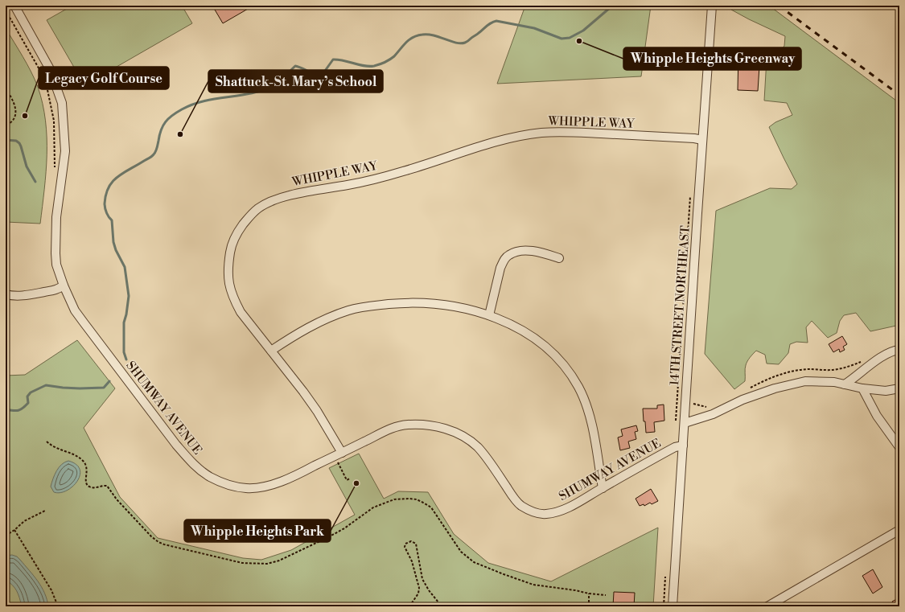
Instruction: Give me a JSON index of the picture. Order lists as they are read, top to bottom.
{
  "streets": {
    "street": ["WHIPPLE WAY", "14TH STREET NORTHEAST", "SHUMWAY AVENUE"]
  },
  "crossings": [
    ["WHIPPLE WAY", "14TH STREET NORTHEAST"],
    ["WHIPPLE WAY", "SHUMWAY AVENUE"],
    ["14TH STREET NORTHEAST", "SHUMWAY AVENUE"]
  ],
  "places": [
    "Whipple Heights Greenway",
    "Legacy Golf Course",
    "Shattuck-St. Mary’s School",
    "Whipple Heights Park"
  ]
}
